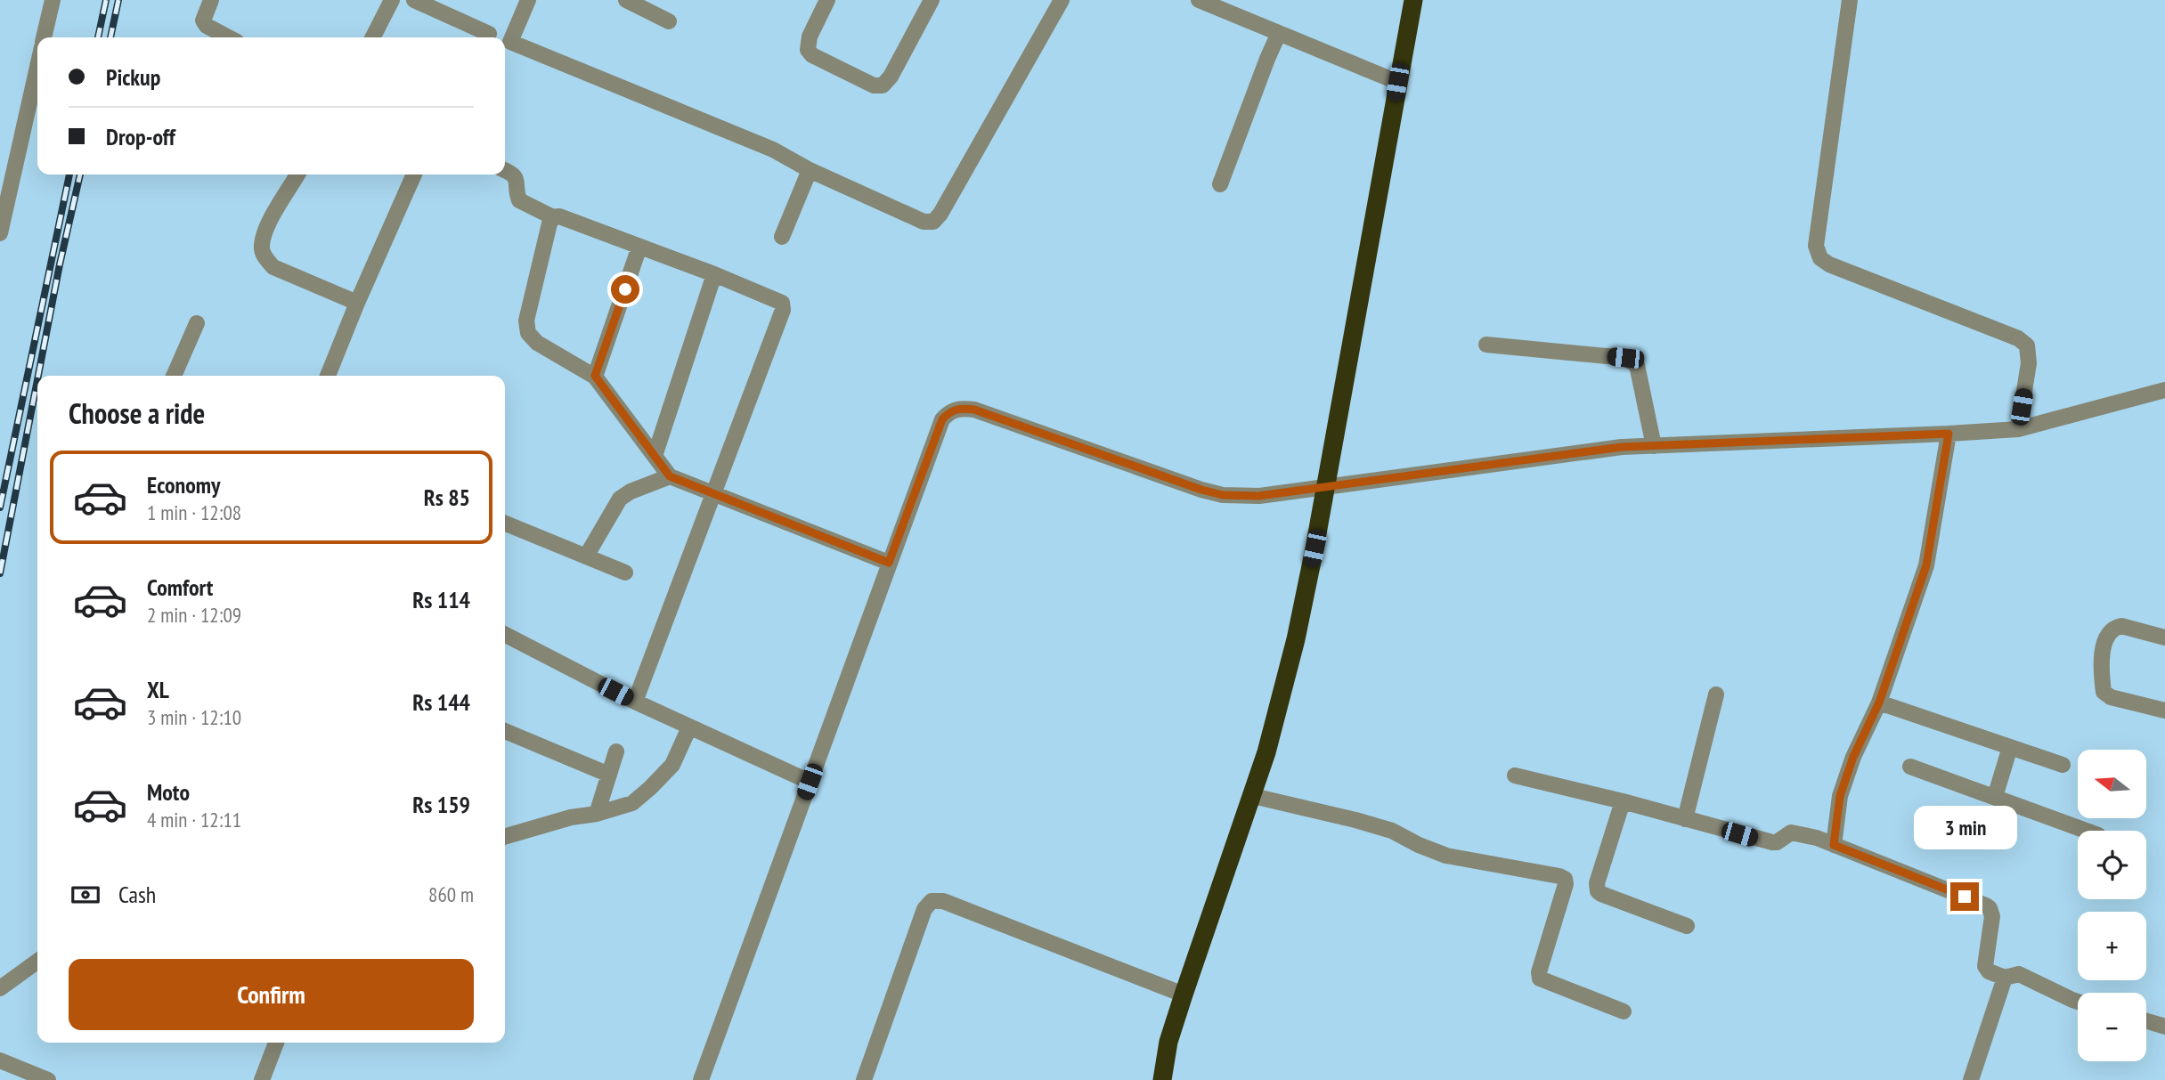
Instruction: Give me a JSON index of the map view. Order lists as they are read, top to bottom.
{
  "north": "left",
  "page": {
    "banner": ["Pickup", "Drop-off"],
    "heading": "Choose a ride",
    "list": [
      {
        "name": "Economy",
        "note": "1 min · 12:08",
        "value": "Rs 85"
      },
      {
        "name": "Comfort",
        "note": "2 min · 12:09",
        "value": "Rs 114"
      },
      {
        "name": "XL",
        "note": "3 min · 12:10",
        "value": "Rs 144"
      },
      {
        "name": "Moto",
        "note": "4 min · 12:11",
        "value": "Rs 159"
      }
    ],
    "map_buttons": ["+", "−"],
    "bubble": "3 min",
    "pay": ["Cash", "860 m"],
    "buttons": "Confirm"
  }
}
